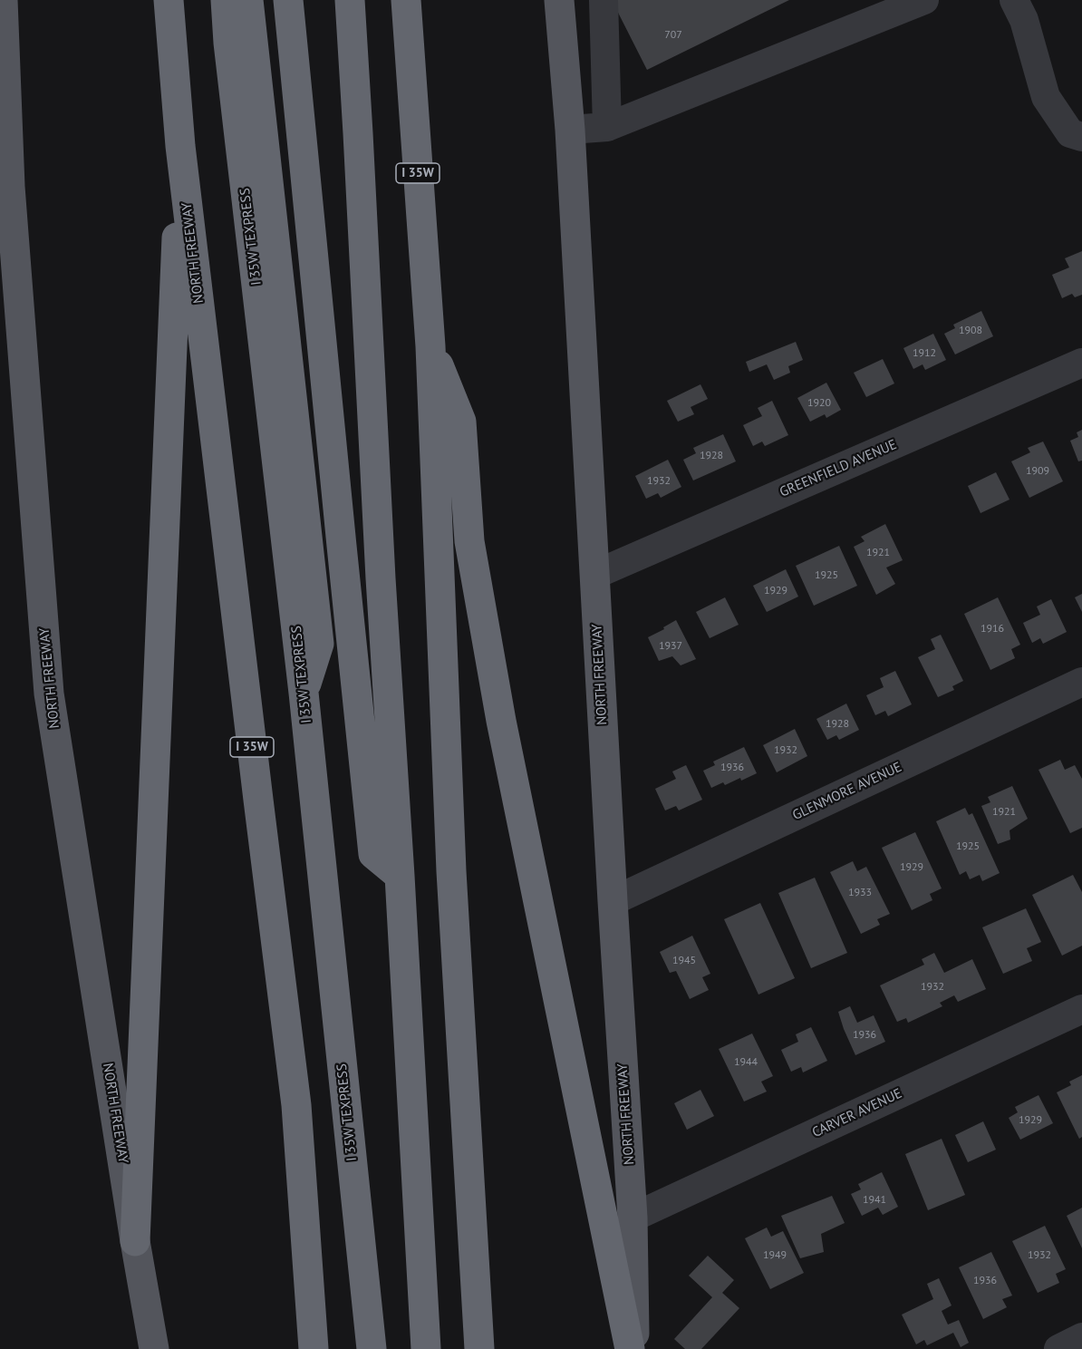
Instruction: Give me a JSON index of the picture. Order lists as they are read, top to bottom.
{
  "streets": {
    "highway": ["I 35W", "I 35W TEXPRESS", "NORTH FREEWAY"],
    "street": ["GREENFIELD AVENUE", "GLENMORE AVENUE", "CARVER AVENUE"]
  },
  "crossings": [
    ["NORTH FREEWAY", "GREENFIELD AVENUE"],
    ["NORTH FREEWAY", "GLENMORE AVENUE"],
    ["NORTH FREEWAY", "CARVER AVENUE"]
  ],
  "house_numbers": [
    "707",
    "1908",
    "1912",
    "1920",
    "1928",
    "1909",
    "1932",
    "1921",
    "1925",
    "1929",
    "1916",
    "1937",
    "1928",
    "1932",
    "1936",
    "1921",
    "1925",
    "1929",
    "1933",
    "1945",
    "1932",
    "1936",
    "1944",
    "1929",
    "1941",
    "1949",
    "1932",
    "1936"
  ]
}
